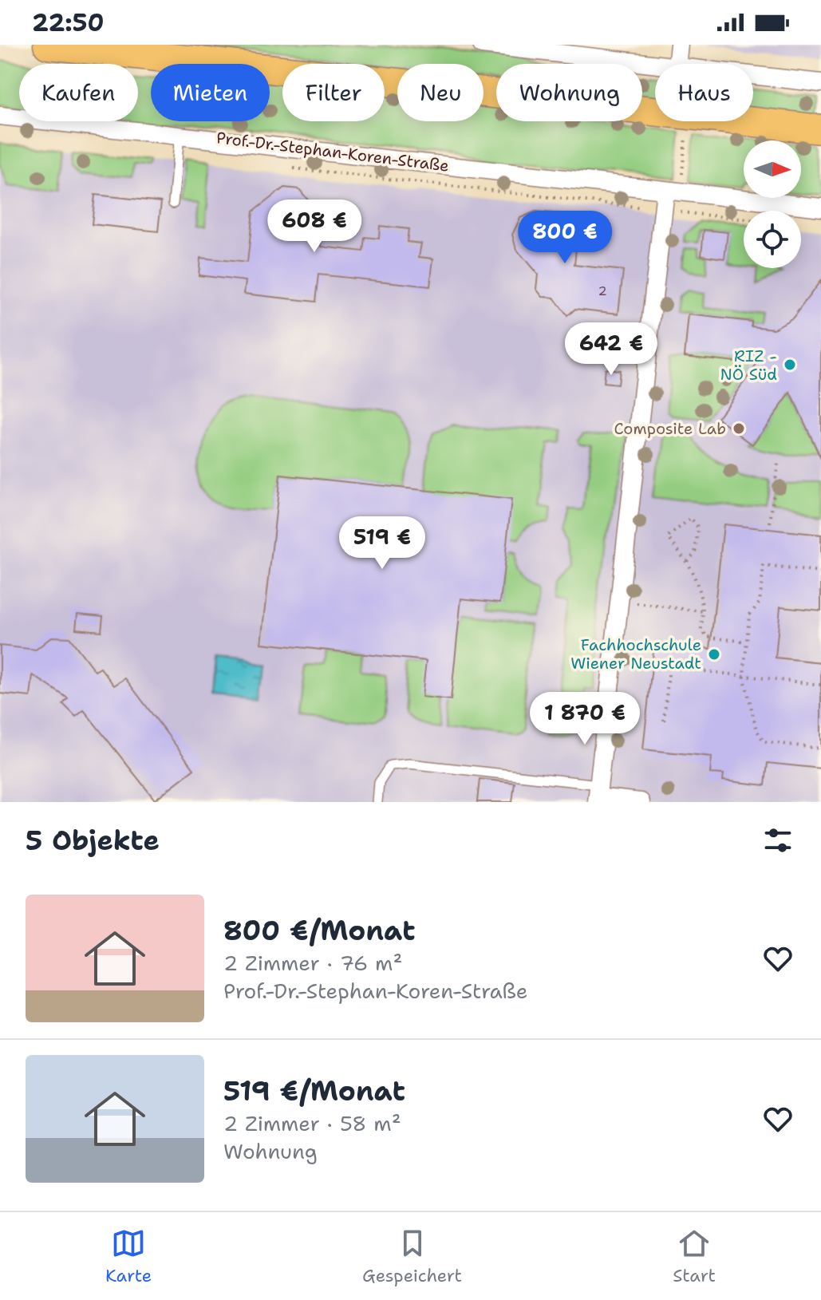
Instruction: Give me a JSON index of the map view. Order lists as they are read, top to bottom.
{
  "streets": {
    "street": ["Prof.-Dr.-Stephan-Koren-Straße"]
  },
  "places": ["RIZ - NÖ Süd", "Composite Lab", "Fachhochschule Wiener Neustadt"],
  "house_numbers": ["2"],
  "north": "right",
  "page": {
    "status": "22:50",
    "chip": [
      "Kaufen",
      "Mieten",
      "Filter",
      "Neu",
      "Wohnung",
      "Haus"
    ],
    "price": [
      "608 €",
      "800 €",
      "642 €",
      "519 €",
      "1 870 €"
    ],
    "heading": "5 Objekte",
    "list": [
      {
        "name": "800 €/Monat",
        "note": "2 Zimmer · 76 m² · Prof.-Dr.-Stephan-Koren-Straße"
      },
      {
        "name": "519 €/Monat",
        "note": "2 Zimmer · 58 m² · Wohnung"
      }
    ],
    "tabs": ["Karte", "Gespeichert", "Start"]
  }
}
